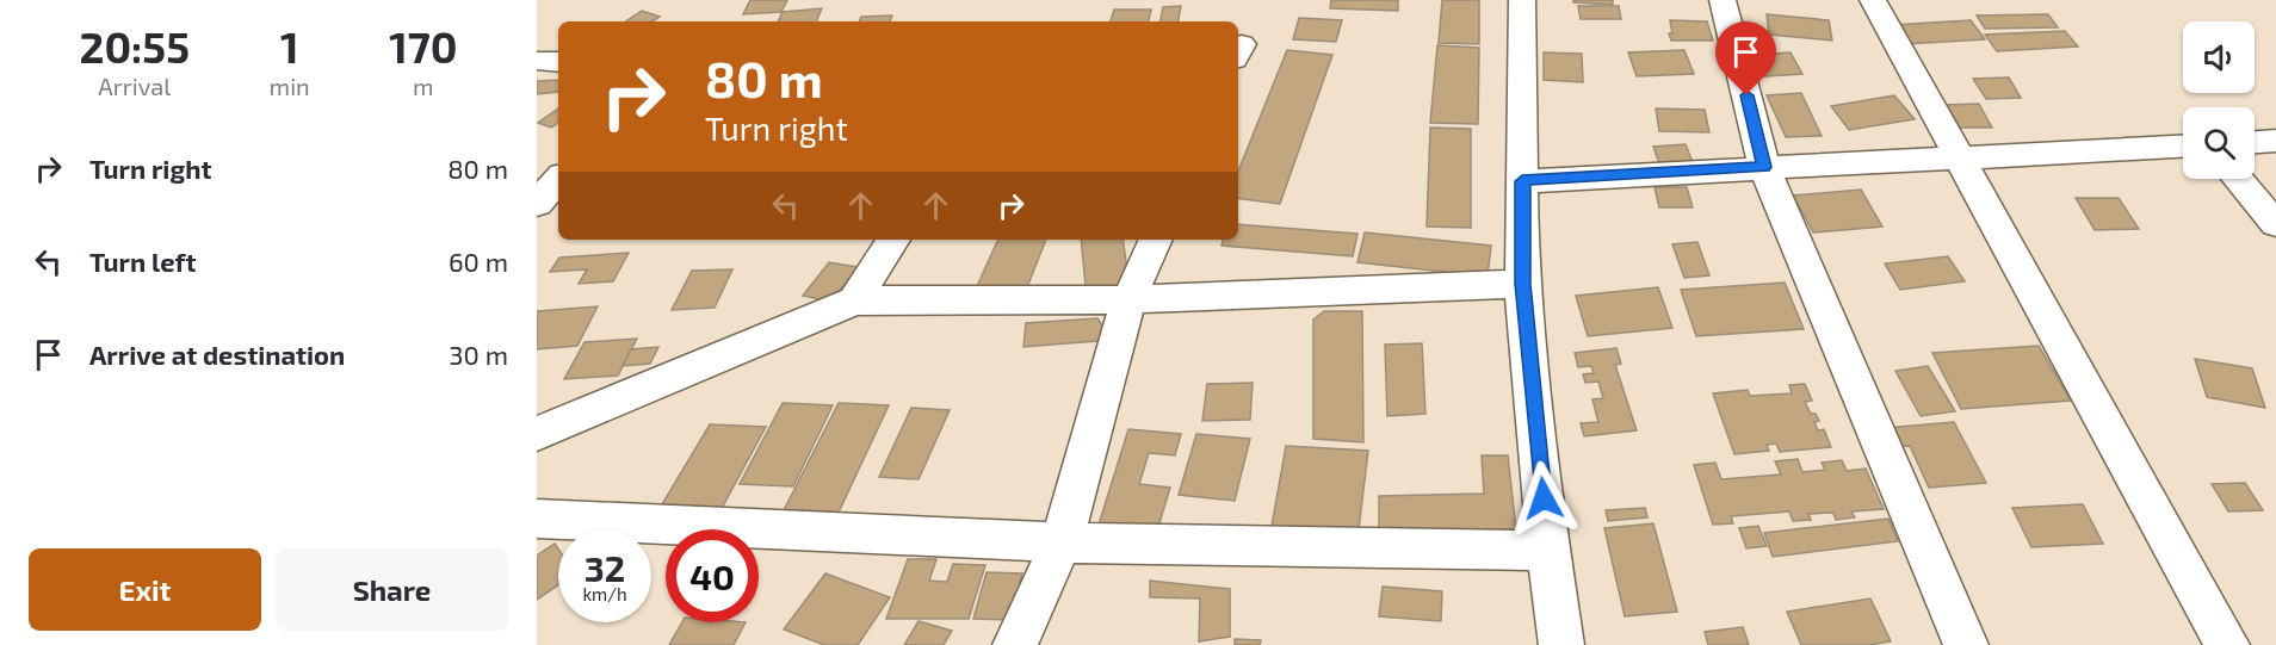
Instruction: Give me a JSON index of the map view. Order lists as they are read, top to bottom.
{
  "page": {
    "eta": [
      "20:55",
      "Arrival",
      "1",
      "min",
      "170",
      "m"
    ],
    "turn": ["80 m", "Turn right"],
    "list": [
      {
        "name": "Turn right",
        "value": "80 m"
      },
      {
        "name": "Turn left",
        "value": "60 m"
      },
      {
        "name": "Arrive at destination",
        "value": "30 m"
      }
    ],
    "speed": "32 km/h",
    "limit": "40",
    "buttons": ["Exit", "Share"]
  }
}
